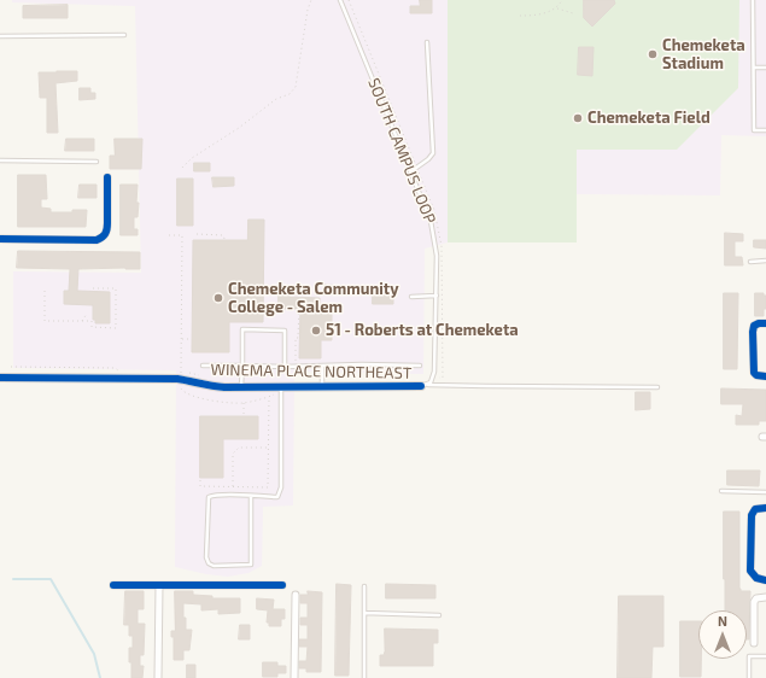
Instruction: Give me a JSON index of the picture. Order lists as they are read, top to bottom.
{
  "streets": {
    "street": ["WINEMA PLACE NORTHEAST"],
    "lane": ["SOUTH CAMPUS LOOP"]
  },
  "places": [
    "Chemeketa Stadium",
    "Chemeketa Field",
    "Chemeketa Community College - Salem",
    "51 - Roberts at Chemeketa"
  ],
  "north": "top"
}
